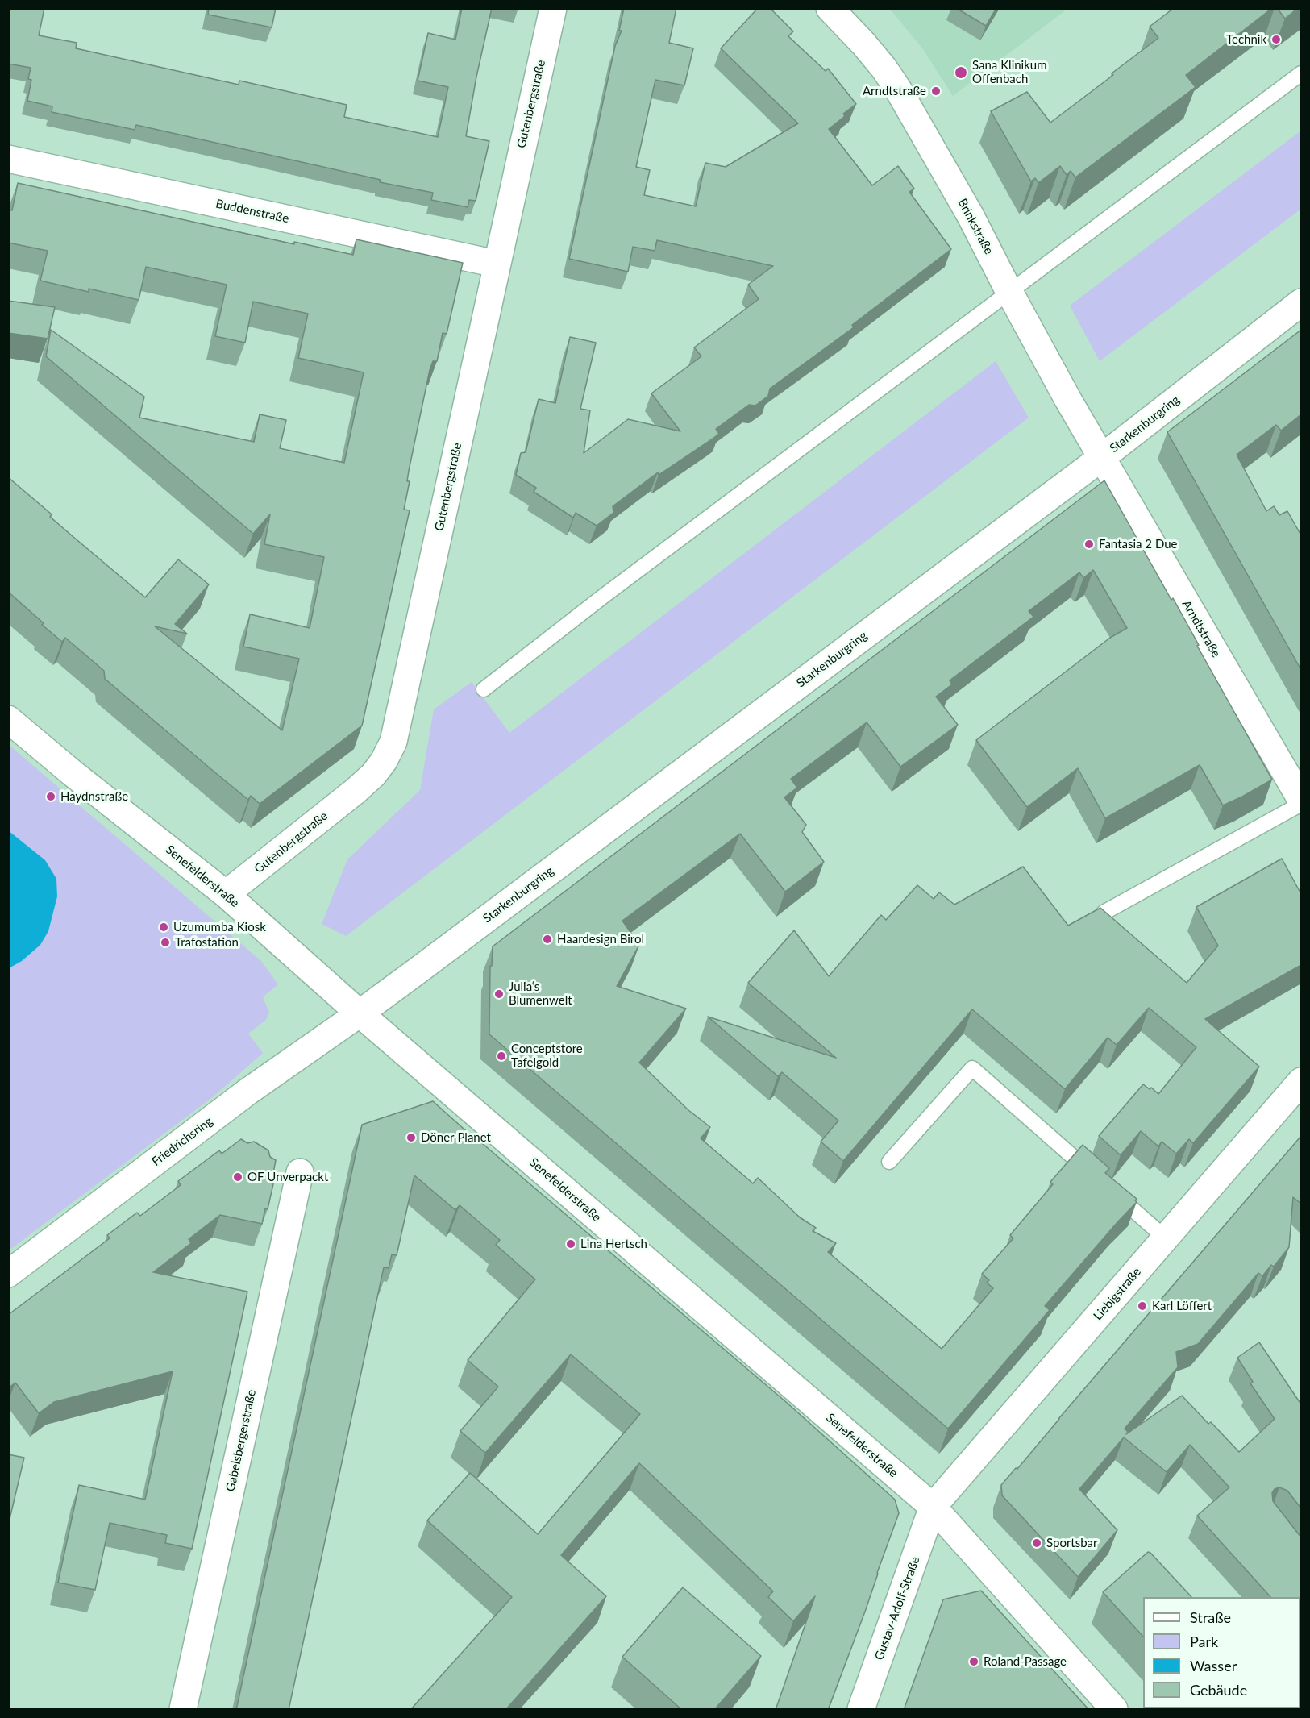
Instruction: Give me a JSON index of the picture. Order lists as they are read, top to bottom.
{
  "streets": {
    "street": [
      "Gutenbergstraße",
      "Buddenstraße",
      "Brinkstraße",
      "Starkenburgring",
      "Arndtstraße",
      "Senefelderstraße",
      "Friedrichsring",
      "Liebigstraße",
      "Gabelsbergerstraße",
      "Gustav-Adolf-Straße"
    ]
  },
  "crossings": [
    ["Gutenbergstraße", "Buddenstraße"],
    ["Gutenbergstraße", "Senefelderstraße"],
    ["Brinkstraße", "Starkenburgring"],
    ["Brinkstraße", "Arndtstraße"],
    ["Starkenburgring", "Arndtstraße"],
    ["Starkenburgring", "Senefelderstraße"],
    ["Starkenburgring", "Friedrichsring"],
    ["Senefelderstraße", "Friedrichsring"],
    ["Senefelderstraße", "Liebigstraße"],
    ["Senefelderstraße", "Gustav-Adolf-Straße"],
    ["Liebigstraße", "Gustav-Adolf-Straße"]
  ],
  "places": [
    "Technik",
    "Sana Klinikum Offenbach",
    "Arndtstraße",
    "Fantasia 2 Due",
    "Haydnstraße",
    "Uzumumba Kiosk",
    "Haardesign Birol",
    "Trafostation",
    "Julia‘s Blumenwelt",
    "Conceptstore Tafelgold",
    "Döner Planet",
    "OF Unverpackt",
    "Lina Hertsch",
    "Karl Löffert",
    "Sportsbar",
    "Roland-Passage"
  ],
  "legend": [
    "Straße",
    "Park",
    "Wasser",
    "Gebäude"
  ]
}
